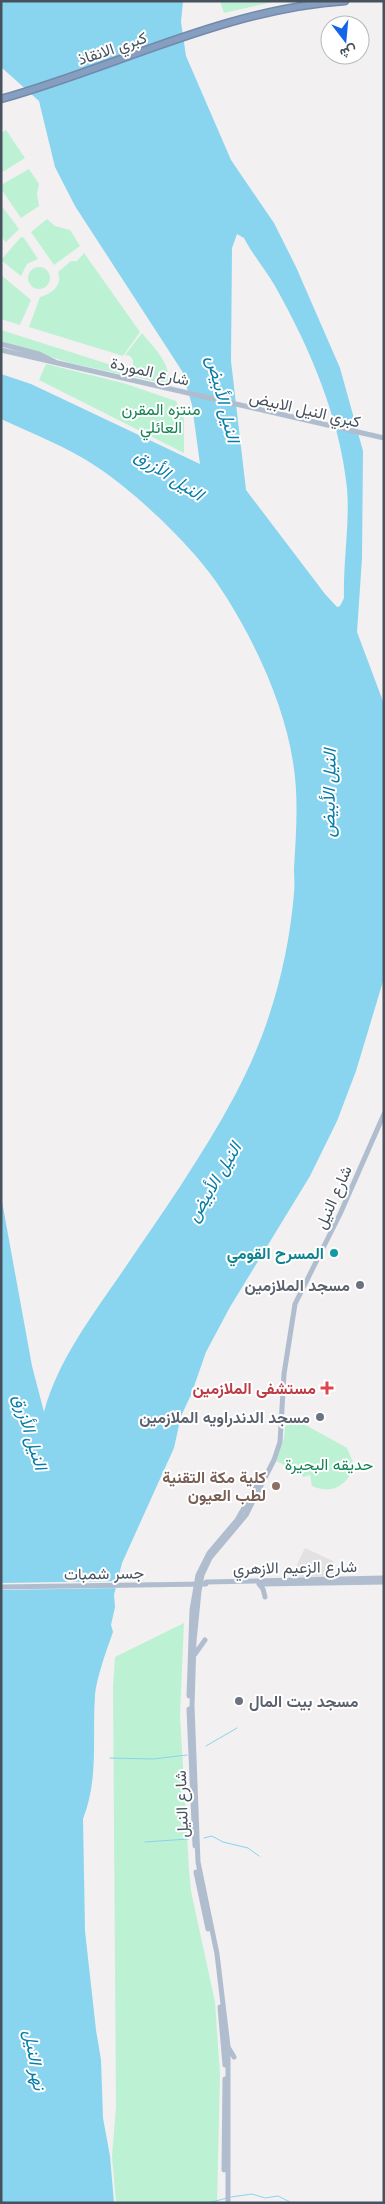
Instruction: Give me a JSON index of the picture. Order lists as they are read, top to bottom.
{
  "streets": {
    "highway": ["كبري الانقاذ"],
    "main road": [
      "شارع الموردة",
      "كبري النيل الابيض",
      "شارع النيل",
      "شارع الزعيم الازهري",
      "جسر شمبات"
    ]
  },
  "crossings": [
    ["شارع الموردة", "كبري النيل الابيض"],
    ["شارع الزعيم الازهري", "جسر شمبات"]
  ],
  "water": ["النيل الأبيض", "النيل الأزرق", "نهر النيل"],
  "parks": ["منتزه المقرن العائلي", "حديقه البحيرة"],
  "places": {
    "other": [
      "المسرح القومي",
      "مسجد الملازمين",
      "مسجد الدندراويه الملازمين",
      "كلية مكة التقنية لطب العيون",
      "مسجد بيت المال"
    ],
    "health": ["مستشفى الملازمين"]
  },
  "north": "bottom"
}
